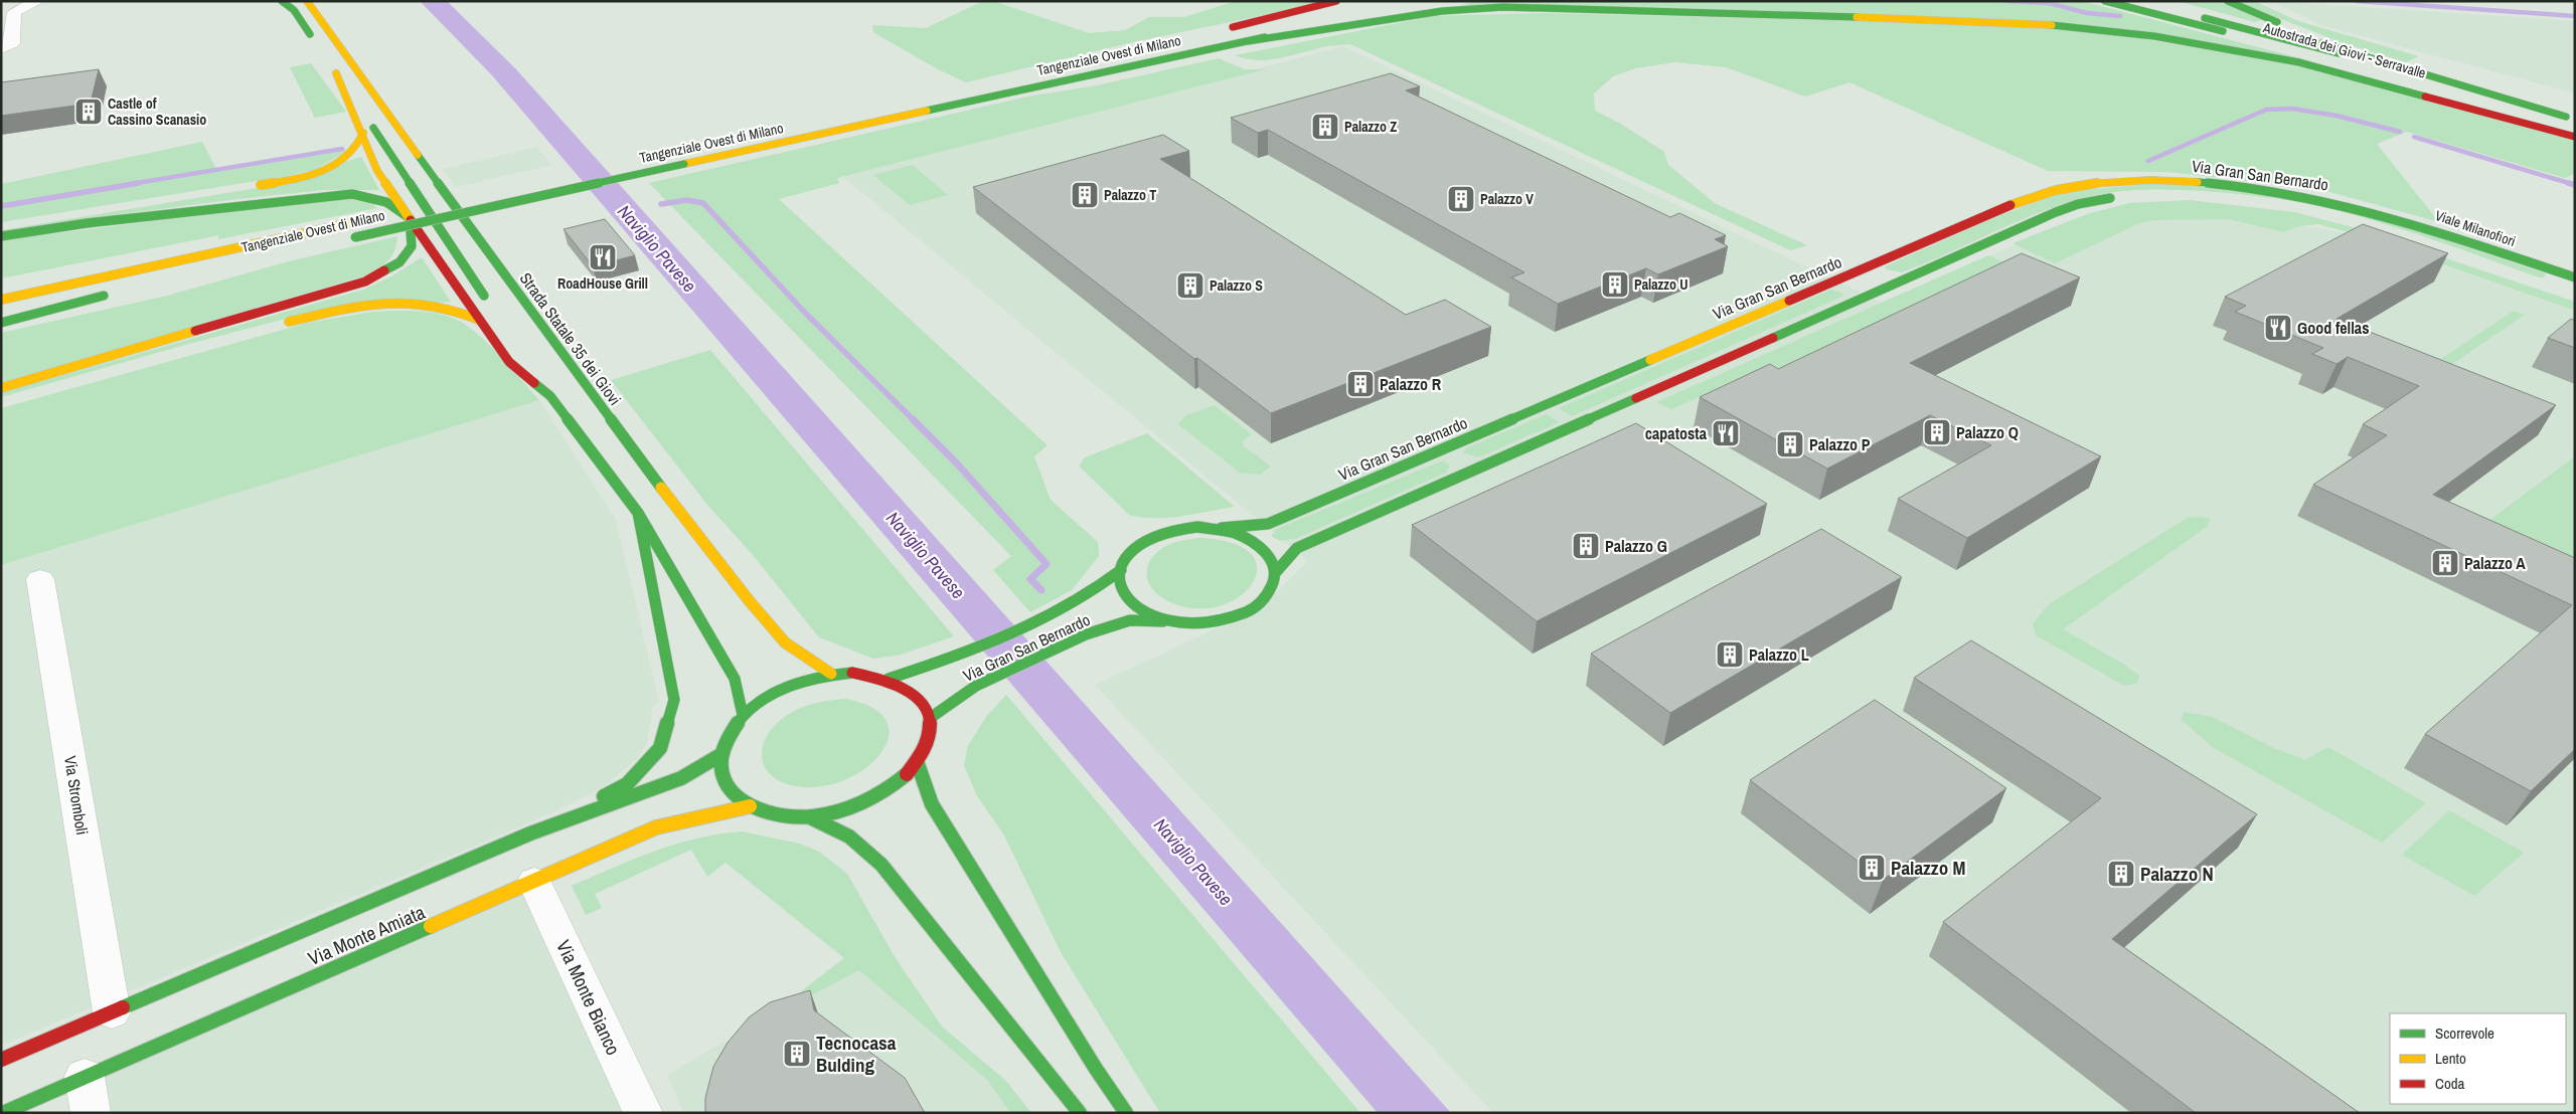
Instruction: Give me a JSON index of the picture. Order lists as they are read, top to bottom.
{
  "streets": {
    "main road": [
      "Autostrada dei Giovi - Serravalle",
      "Tangenziale Ovest di Milano",
      "Via Gran San Bernardo",
      "Viale Milanofiori",
      "Strada Statale 35 dei Giovi",
      "Via Monte Amiata"
    ],
    "street": ["Via Stromboli", "Via Monte Bianco"]
  },
  "crossings": [
    ["Via Gran San Bernardo", "Viale Milanofiori"],
    ["Via Gran San Bernardo", "Strada Statale 35 dei Giovi"],
    ["Via Gran San Bernardo", "Via Monte Amiata"],
    ["Strada Statale 35 dei Giovi", "Via Monte Amiata"],
    ["Via Stromboli", "Via Monte Amiata"],
    ["Via Monte Amiata", "Via Monte Bianco"]
  ],
  "water": ["Naviglio Pavese"],
  "places": {
    "building": [
      "Castle of Cassino Scanasio",
      "Palazzo Z",
      "Palazzo T",
      "Palazzo V",
      "Palazzo U",
      "Palazzo S",
      "Palazzo R",
      "Palazzo Q",
      "Palazzo P",
      "Palazzo G",
      "Palazzo A",
      "Palazzo L",
      "Palazzo M",
      "Palazzo N",
      "Tecnocasa Bulding"
    ],
    "restaurant": ["RoadHouse Grill", "Good fellas", "capatosta"]
  },
  "legend": ["Scorrevole", "Lento", "Coda"]
}
